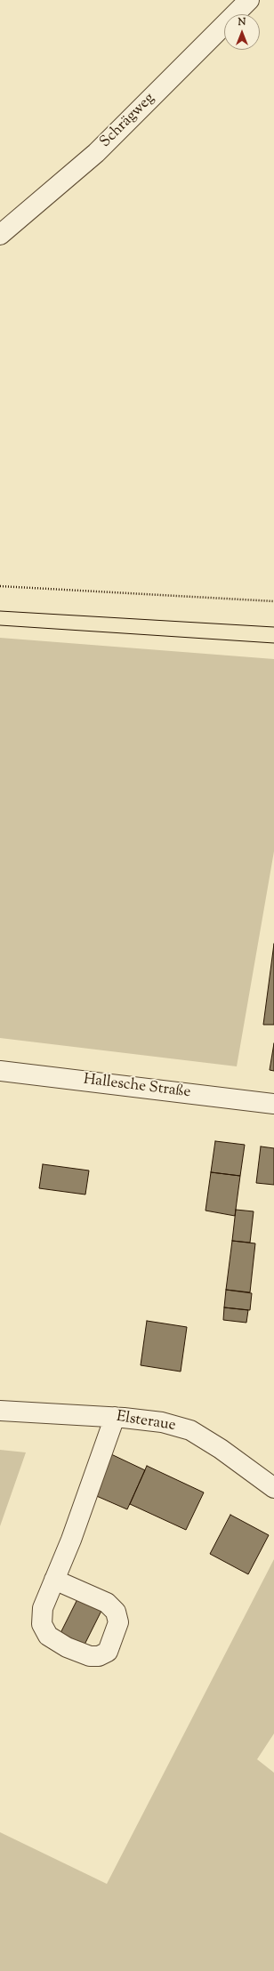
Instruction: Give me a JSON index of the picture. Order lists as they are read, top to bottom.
{
  "streets": {
    "street": ["Schrägweg", "Hallesche Straße", "Elsteraue"]
  },
  "north": "top"
}
